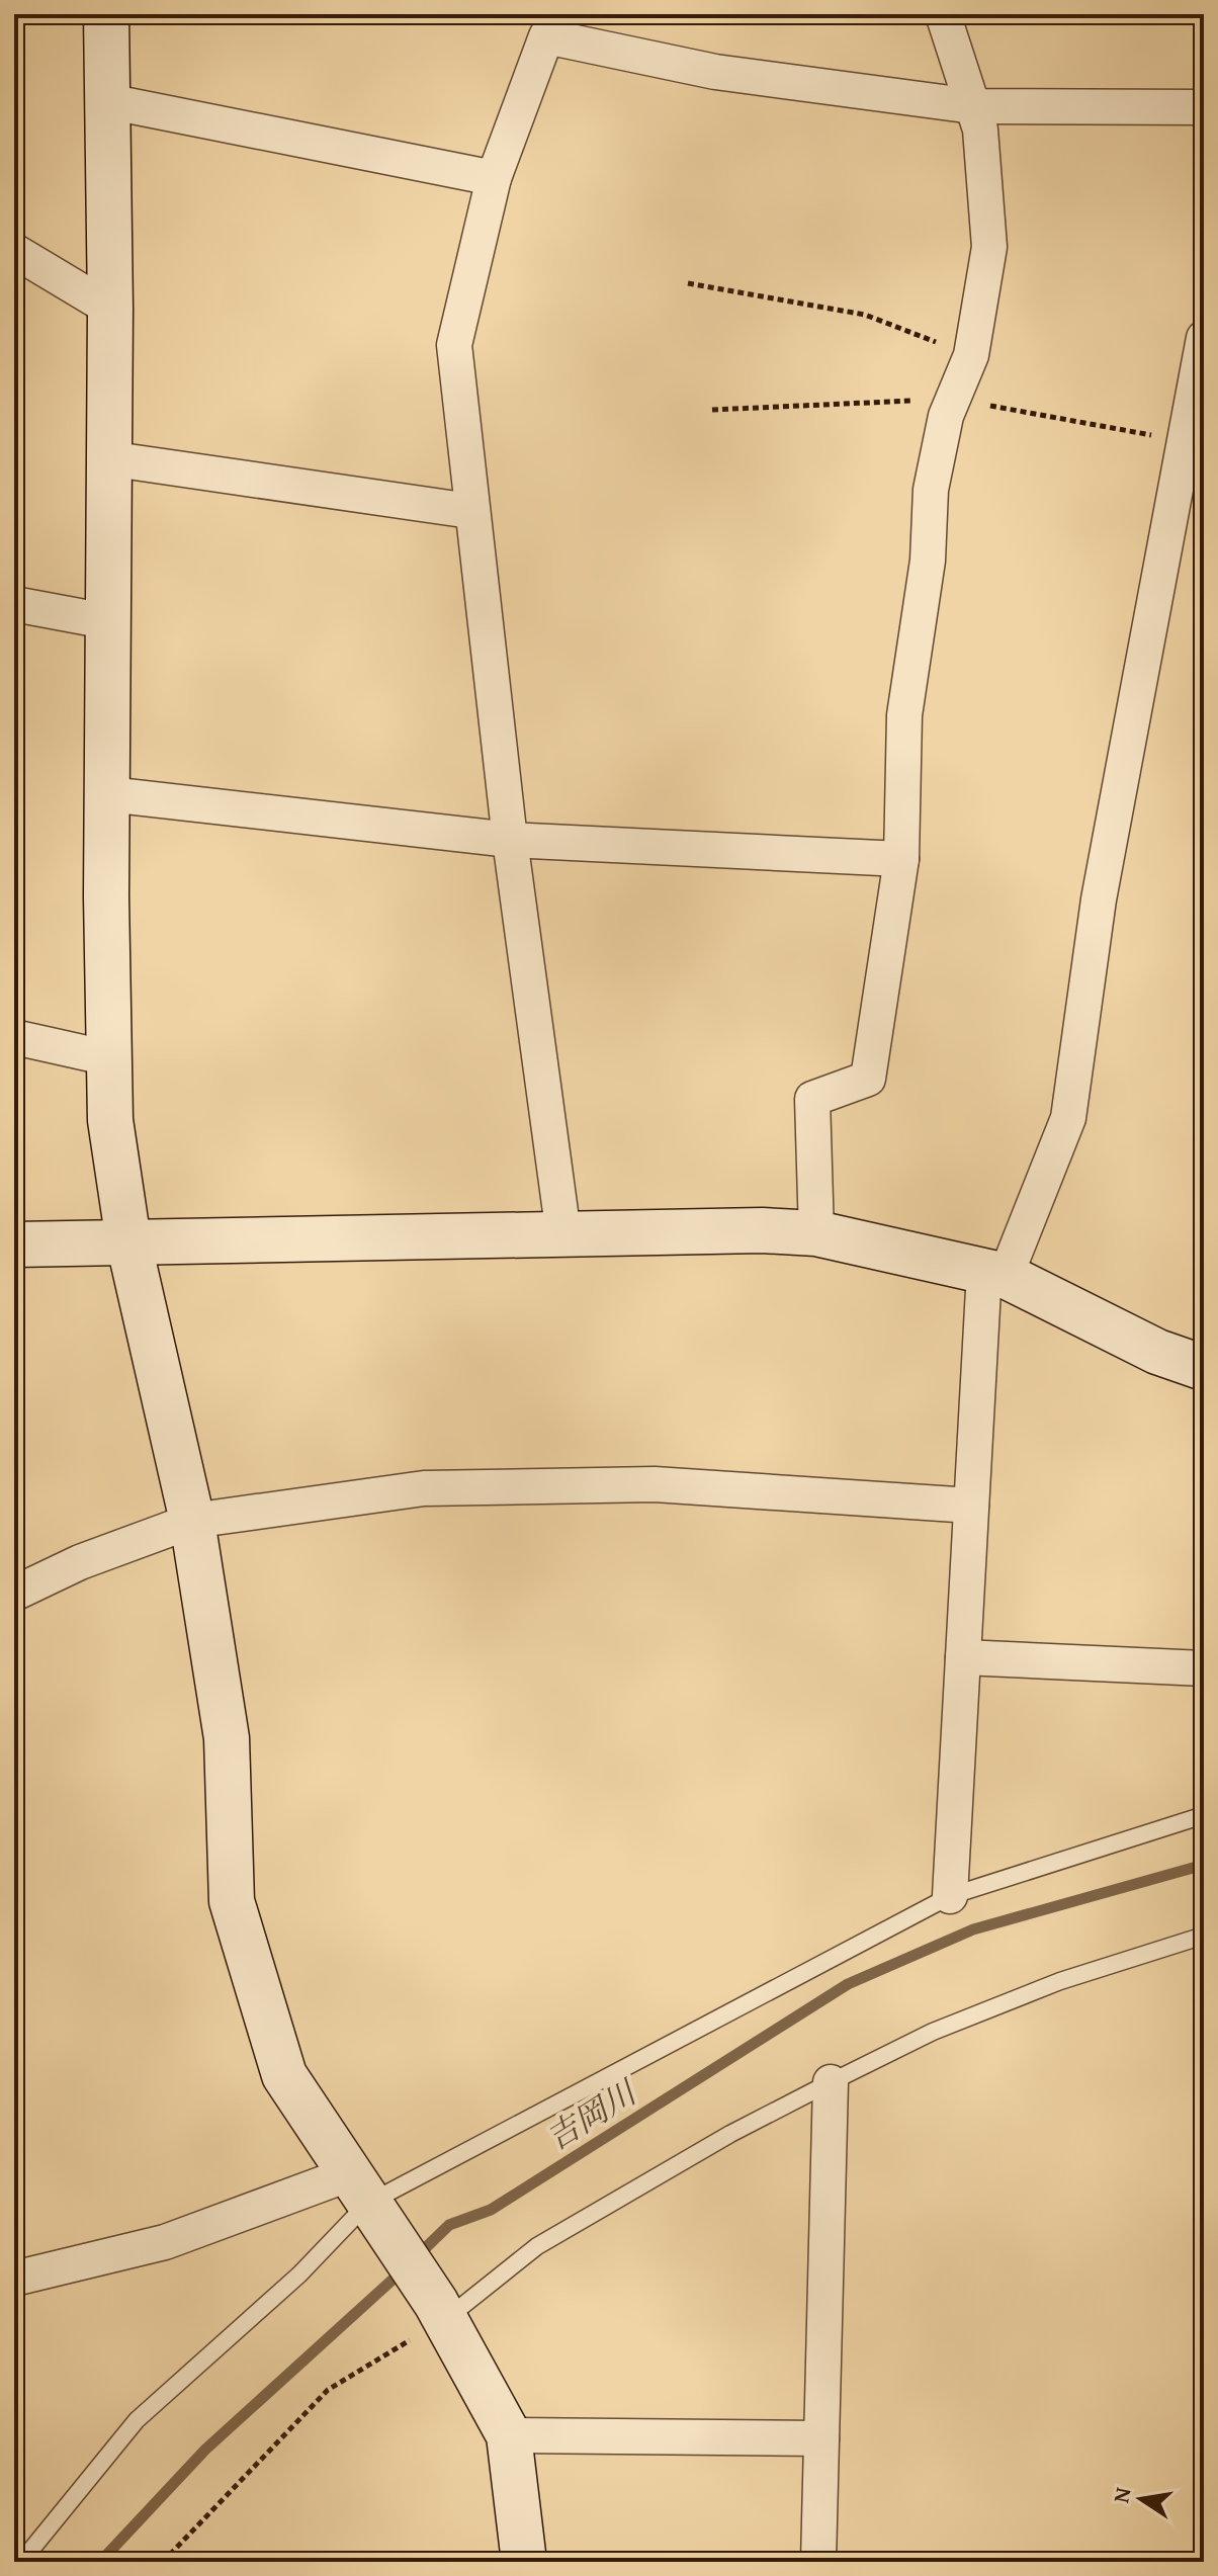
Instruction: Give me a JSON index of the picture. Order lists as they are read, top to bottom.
{
  "water": ["吉岡川"],
  "north": "left"
}
